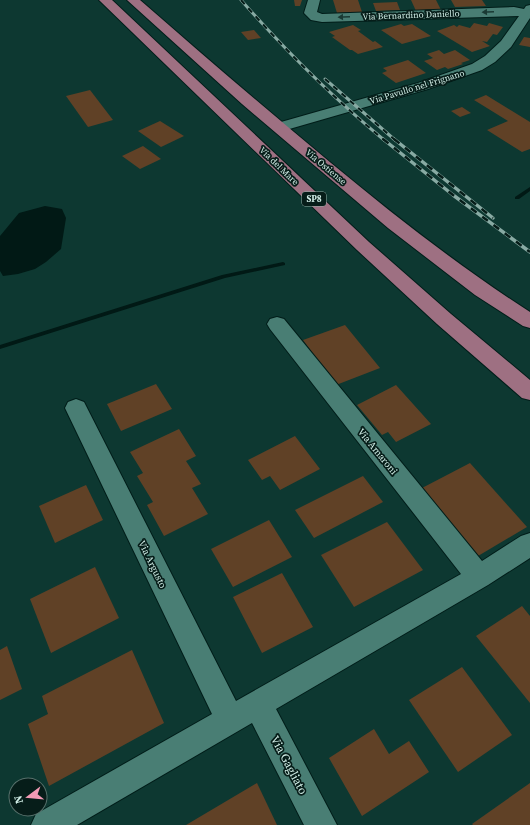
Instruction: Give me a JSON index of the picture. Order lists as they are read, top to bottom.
{
  "streets": {
    "main road": ["Via del Mare", "Via Ostiense", "SP8"],
    "street": [
      "Via Bernardino Daniello",
      "Via Pavullo nel Frignano",
      "Via Amaroni",
      "Via Argusto",
      "Via Gagliato"
    ]
  },
  "crossings": [
    ["Via Bernardino Daniello", "Via Pavullo nel Frignano"],
    ["Via Pavullo nel Frignano", "Via Ostiense"]
  ],
  "one_way": ["Via Bernardino Daniello"],
  "north": "left"
}
